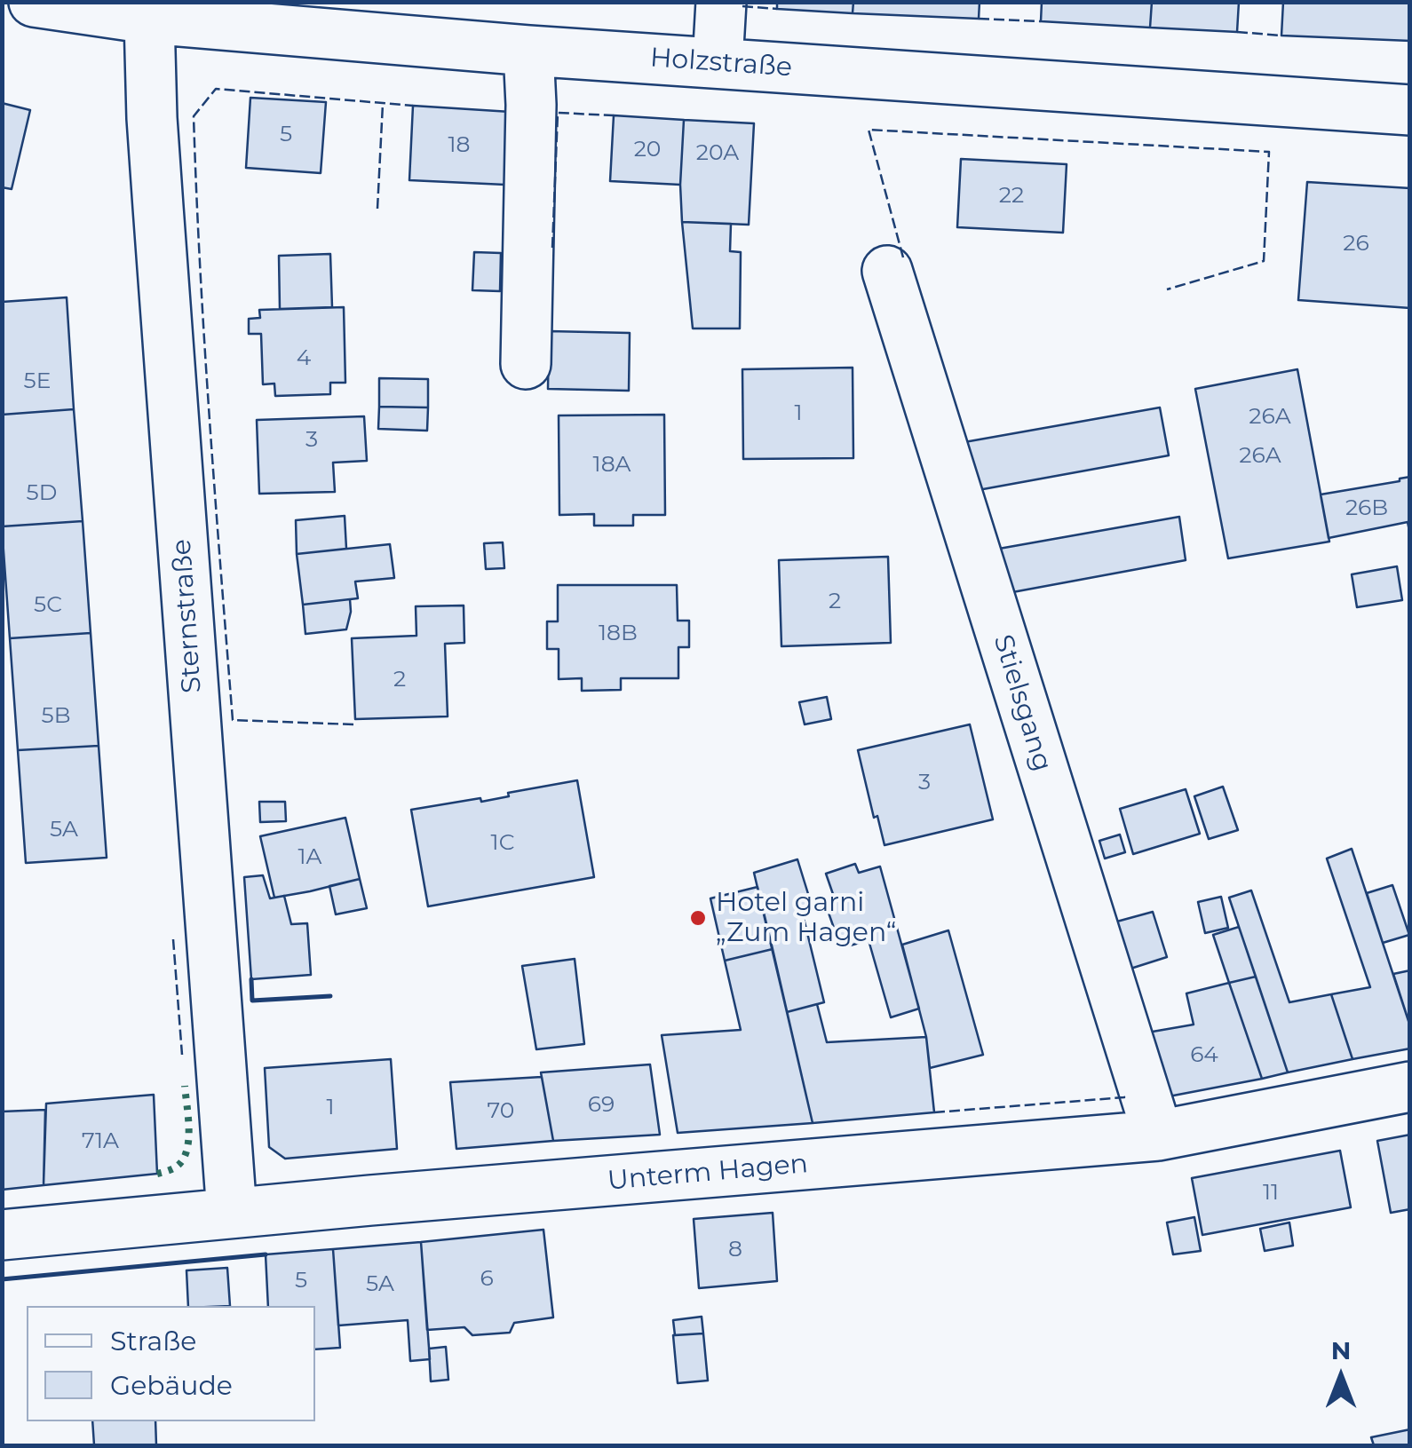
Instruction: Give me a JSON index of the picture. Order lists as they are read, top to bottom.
{
  "streets": {
    "street": [
      "Holzstraße",
      "Sternstraße",
      "Stielsgang",
      "Unterm Hagen"
    ]
  },
  "crossings": [
    ["Holzstraße", "Sternstraße"],
    ["Sternstraße", "Unterm Hagen"],
    ["Stielsgang", "Unterm Hagen"]
  ],
  "places": ["Hotel garni „Zum Hagen“"],
  "house_numbers": [
    "5",
    "18",
    "20",
    "20A",
    "22",
    "26",
    "4",
    "5E",
    "1",
    "26A",
    "3",
    "26A",
    "18A",
    "5D",
    "26B",
    "2",
    "5C",
    "18B",
    "2",
    "5B",
    "3",
    "5A",
    "1C",
    "1A",
    "64",
    "69",
    "1",
    "70",
    "71A",
    "11",
    "8",
    "6",
    "5",
    "5A"
  ],
  "legend": ["Straße", "Gebäude"],
  "north": "top"
}
